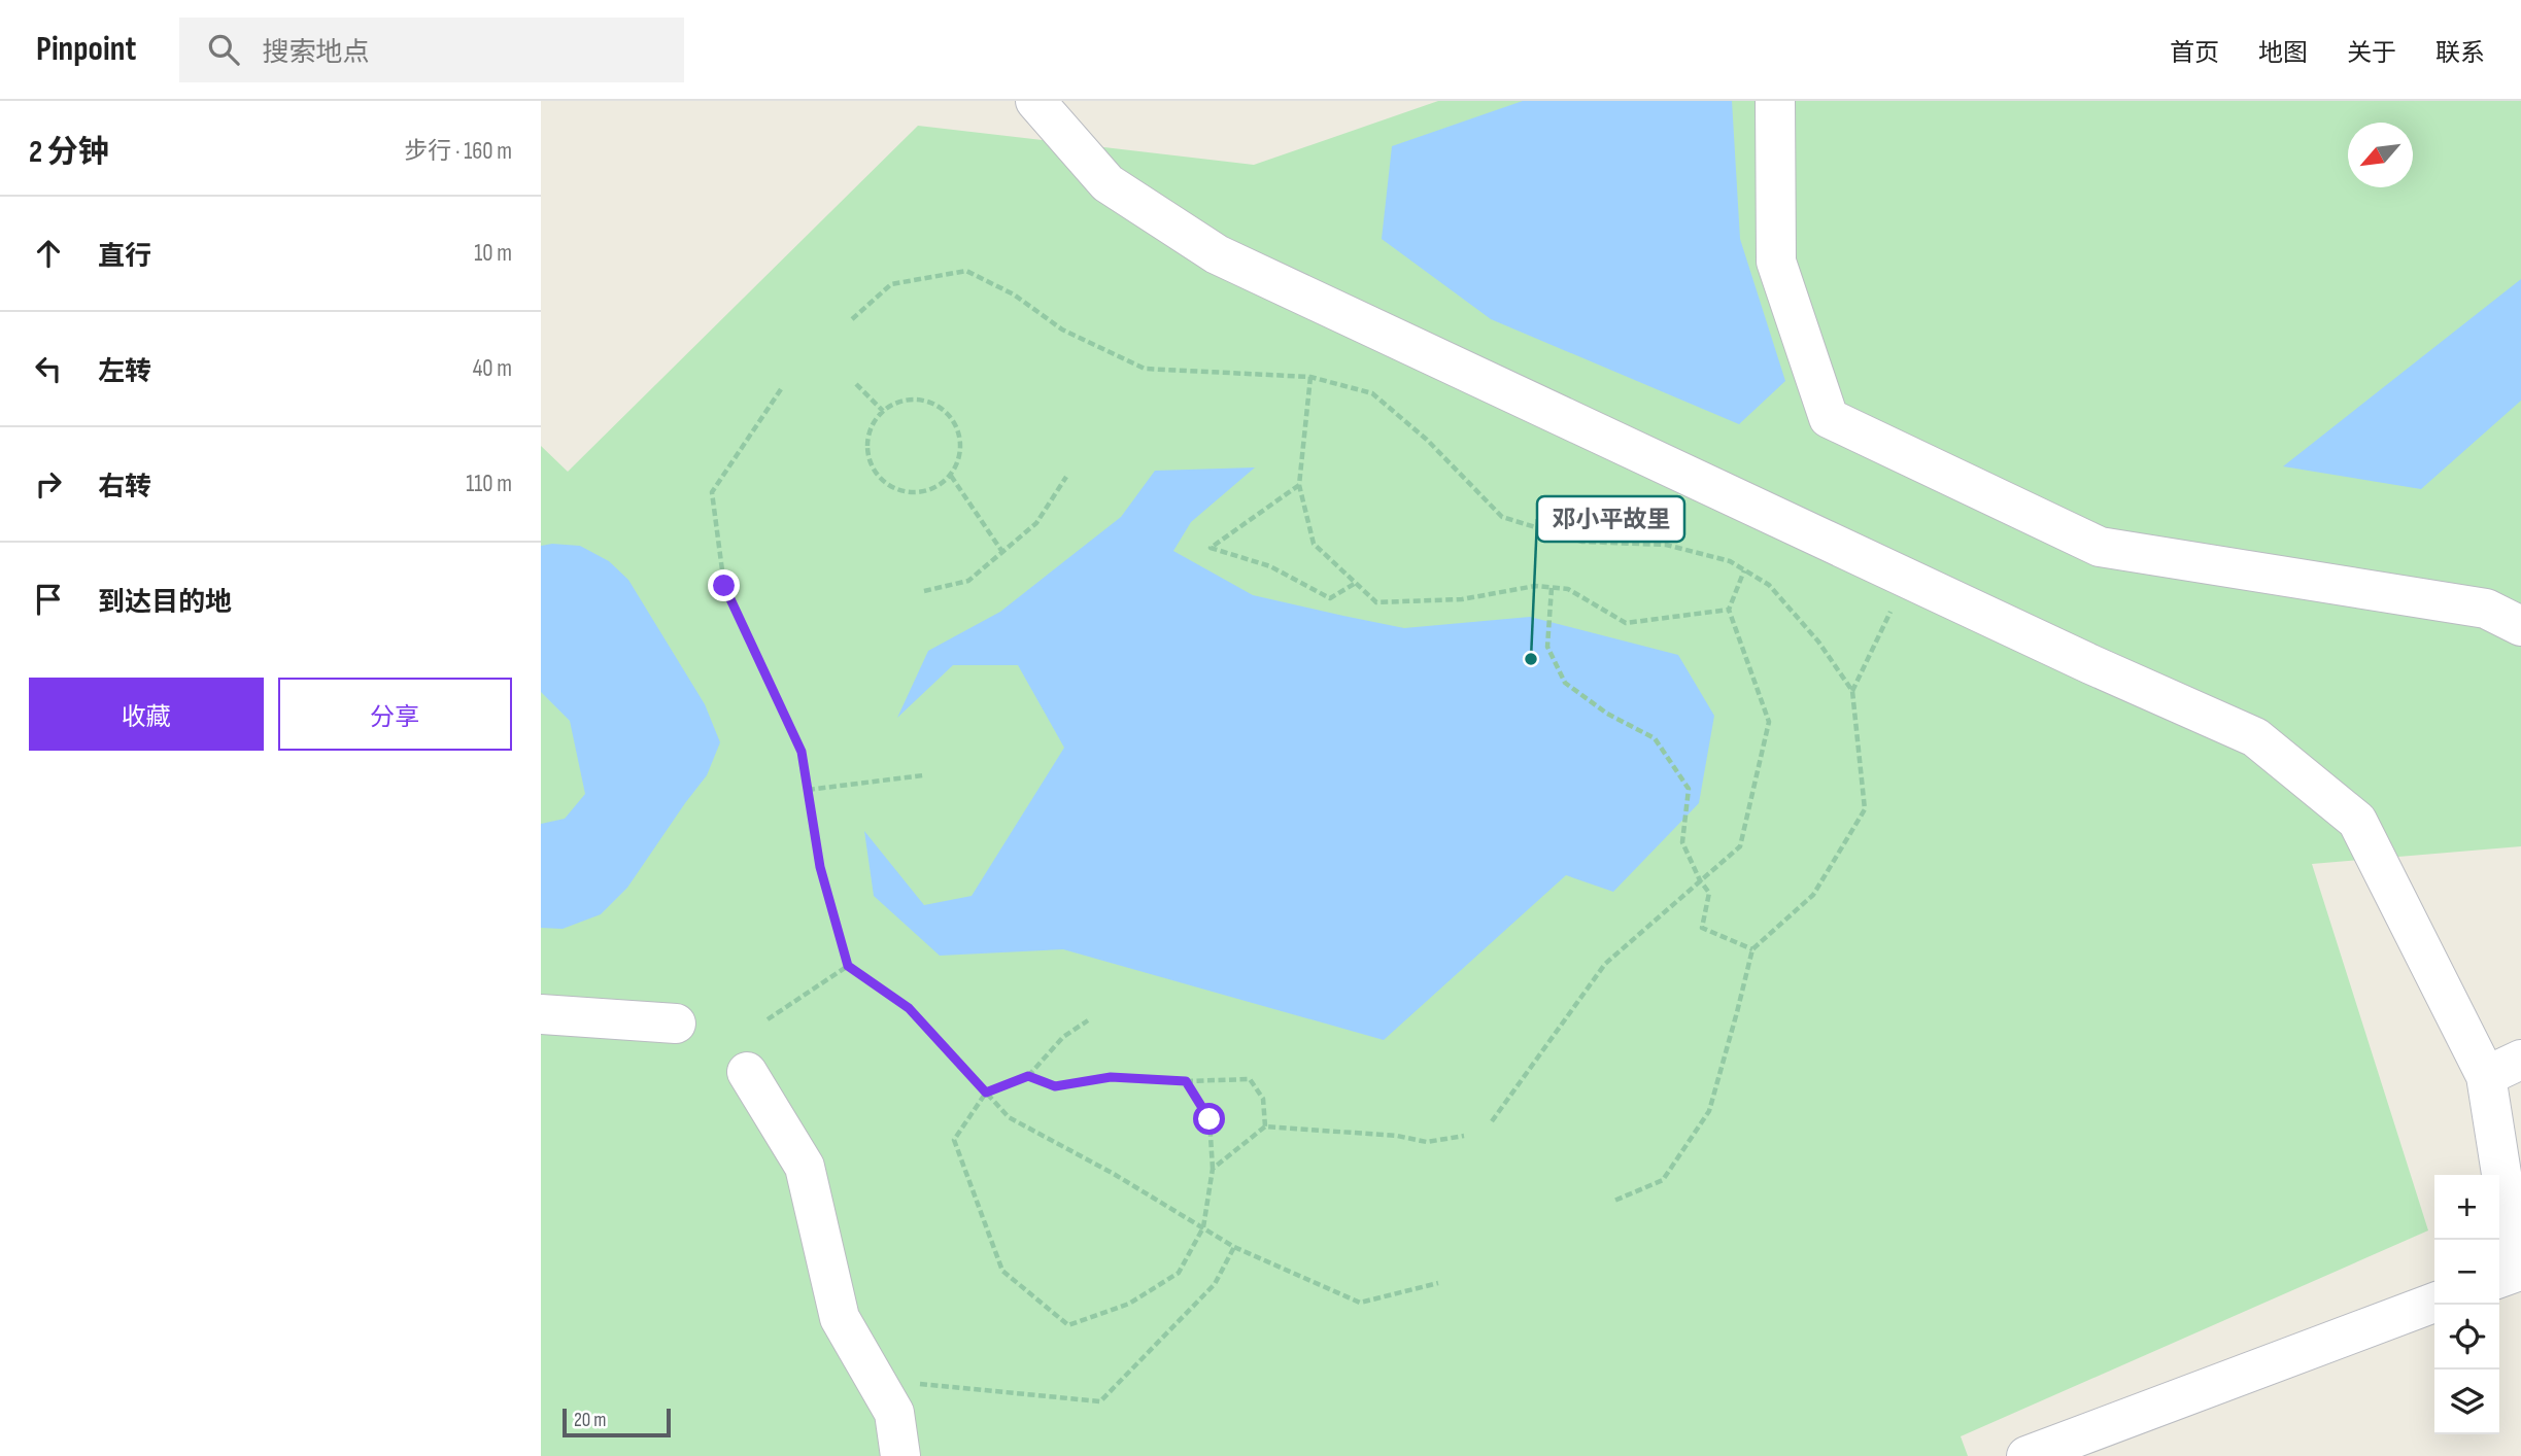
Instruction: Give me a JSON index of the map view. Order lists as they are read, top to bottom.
{
  "places": ["邓小平故里"],
  "scale_bar": "20 m",
  "north": "bottom left",
  "page": {
    "header": "Pinpoint",
    "search": "搜索地点",
    "nav": [
      "首页",
      "地图",
      "关于",
      "联系"
    ],
    "heading": ["2 分钟", "步行 · 160 m"],
    "list": [
      ["直行", "10 m"],
      ["左转", "40 m"],
      ["右转", "110 m"],
      "到达目的地"
    ],
    "buttons": ["收藏", "分享"],
    "map_buttons": ["+", "−"],
    "scale": "20 m"
  }
}
